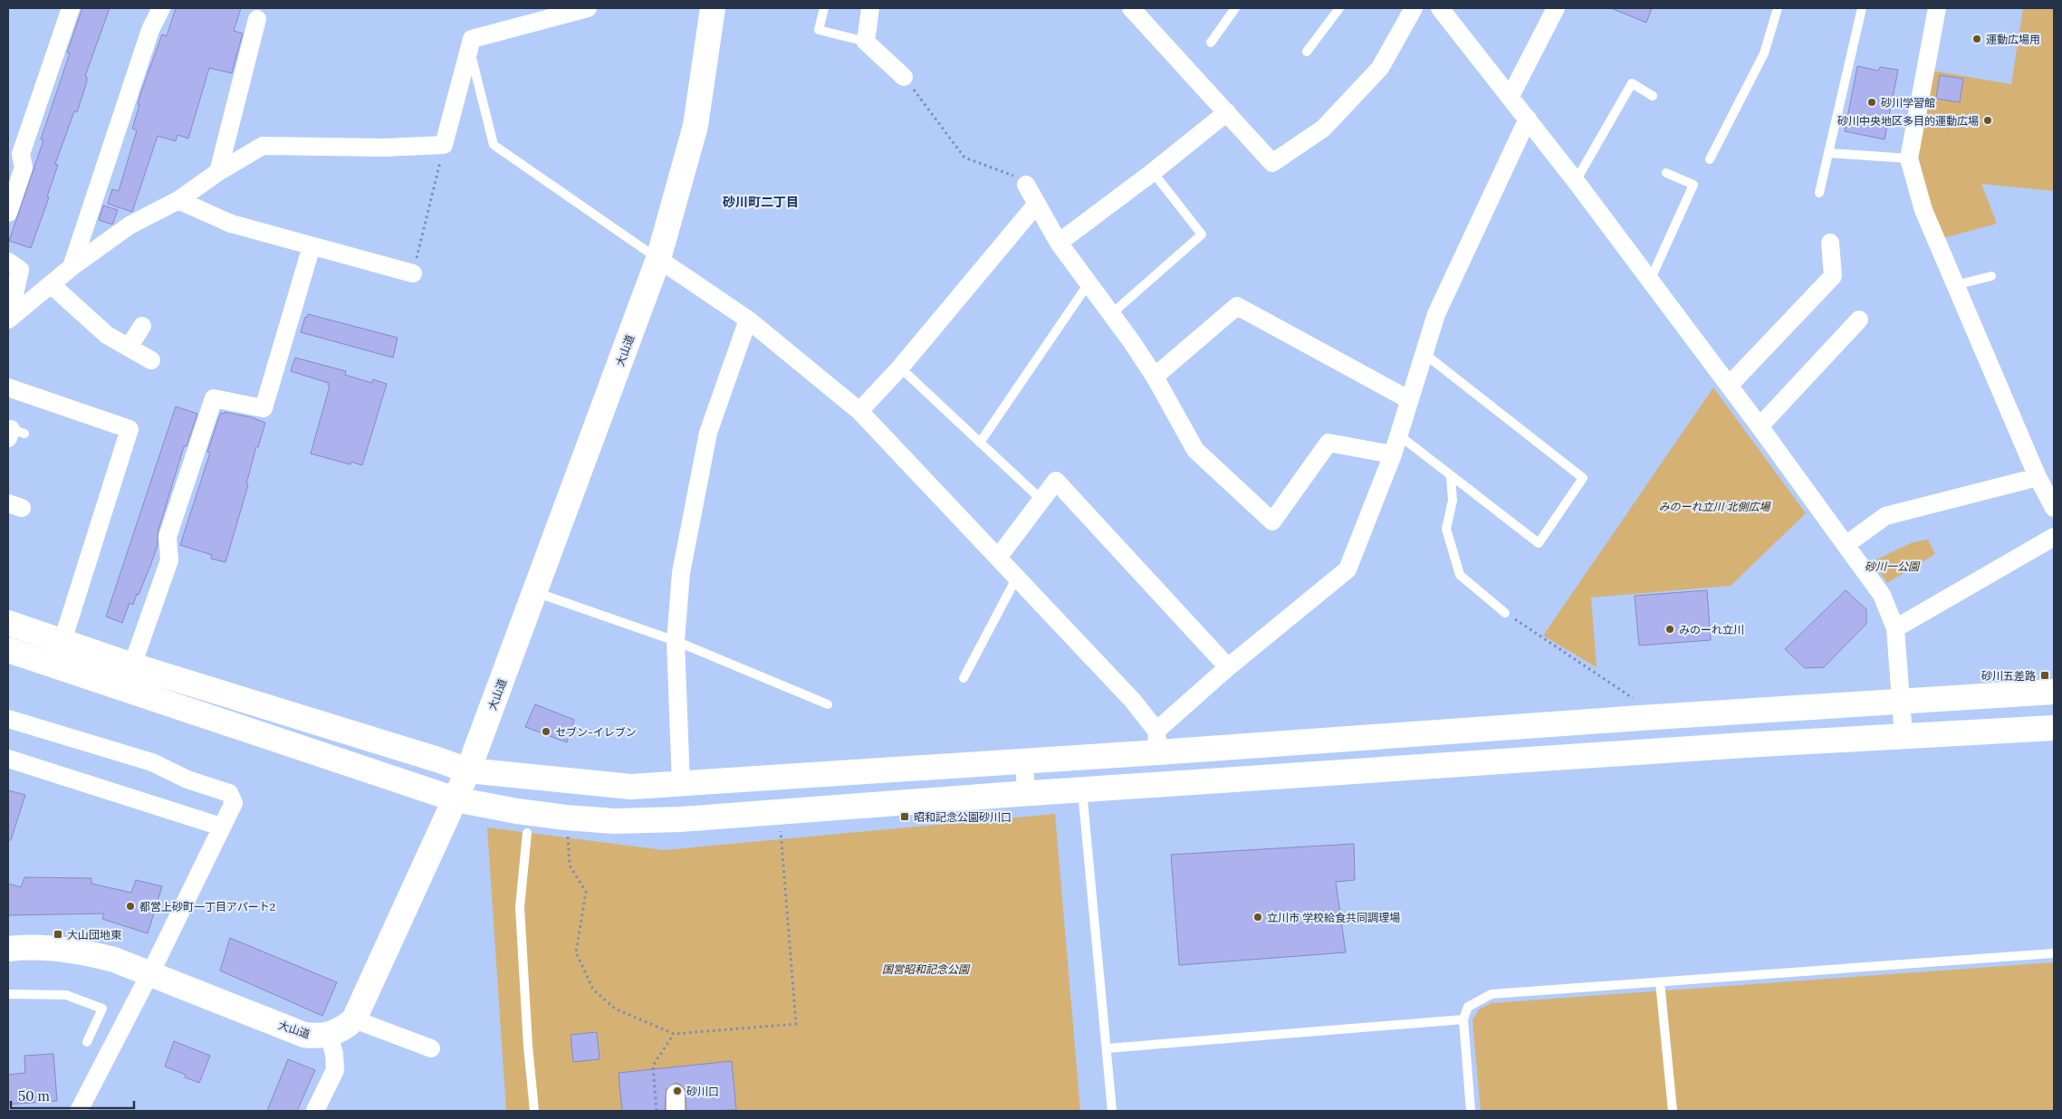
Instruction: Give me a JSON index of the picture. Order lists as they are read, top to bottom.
{
  "streets": {
    "street": ["大山道"]
  },
  "districts": ["砂川町二丁目"],
  "parks": ["みのーれ立川 北側広場", "砂川一公園", "国営昭和記念公園"],
  "places": {
    "other": [
      "運動広場用",
      "砂川学習館",
      "砂川中央地区多目的運動広場",
      "みのーれ立川",
      "セブン-イレブン",
      "都営上砂町一丁目アパート2",
      "立川市 学校給食共同調理場",
      "砂川口"
    ],
    "transit": ["砂川五差路", "昭和記念公園砂川口", "大山団地東"]
  },
  "scale_bar": "50 m"
}
